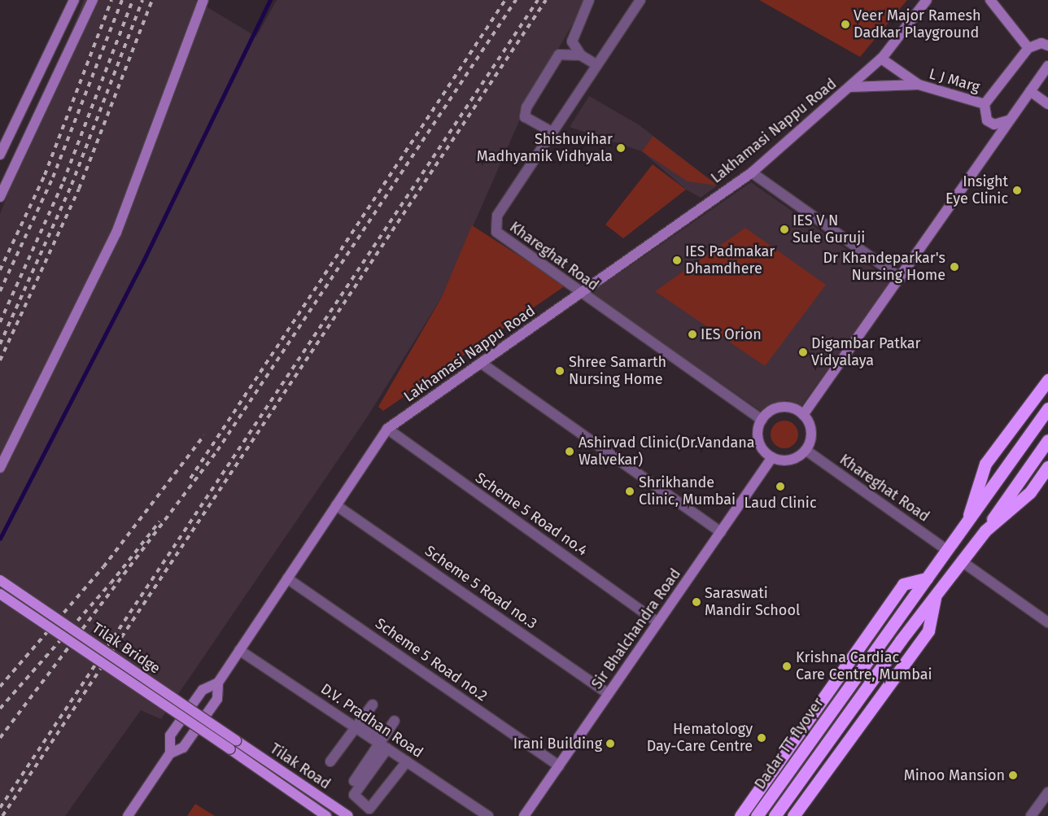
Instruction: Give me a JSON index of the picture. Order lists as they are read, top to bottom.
{
  "streets": {
    "highway": ["Dadar TT flyover"],
    "main road": ["Tilak Bridge", "Tilak Road"],
    "street": [
      "L J Marg",
      "Lakhamasi Nappu Road",
      "Khareghat Road",
      "Scheme 5 Road no.4",
      "Scheme 5 Road no.3",
      "Sir Bhalchandra Road",
      "Scheme 5 Road no.2",
      "D.V. Pradhan Road"
    ]
  },
  "crossings": [
    ["L J Marg", "Lakhamasi Nappu Road"],
    ["Lakhamasi Nappu Road", "Khareghat Road"],
    ["Lakhamasi Nappu Road", "Scheme 5 Road no.4"],
    ["Lakhamasi Nappu Road", "Scheme 5 Road no.3"],
    ["Lakhamasi Nappu Road", "Scheme 5 Road no.2"],
    ["Lakhamasi Nappu Road", "D.V. Pradhan Road"],
    ["Khareghat Road", "Sir Bhalchandra Road"],
    ["Khareghat Road", "Dadar TT flyover"],
    ["Scheme 5 Road no.4", "Sir Bhalchandra Road"],
    ["Scheme 5 Road no.3", "Sir Bhalchandra Road"],
    ["Sir Bhalchandra Road", "Scheme 5 Road no.2"],
    ["Tilak Bridge", "Tilak Road"]
  ],
  "places": [
    "Veer Major Ramesh Dadkar Playground",
    "Shishuvihar Madhyamik Vidhyala",
    "Insight Eye Clinic",
    "IES V N Sule Guruji",
    "IES Padmakar Dhamdhere",
    "Dr Khandeparkar's Nursing Home",
    "IES Orion",
    "Digambar Patkar Vidyalaya",
    "Shree Samarth Nursing Home",
    "Ashirvad Clinic(Dr.Vandana Walvekar)",
    "Laud Clinic",
    "Shrikhande Clinic, Mumbai",
    "Saraswati Mandir School",
    "Krishna Cardiac Care Centre, Mumbai",
    "Hematology Day-Care Centre",
    "Irani Building",
    "Minoo Mansion"
  ]
}
